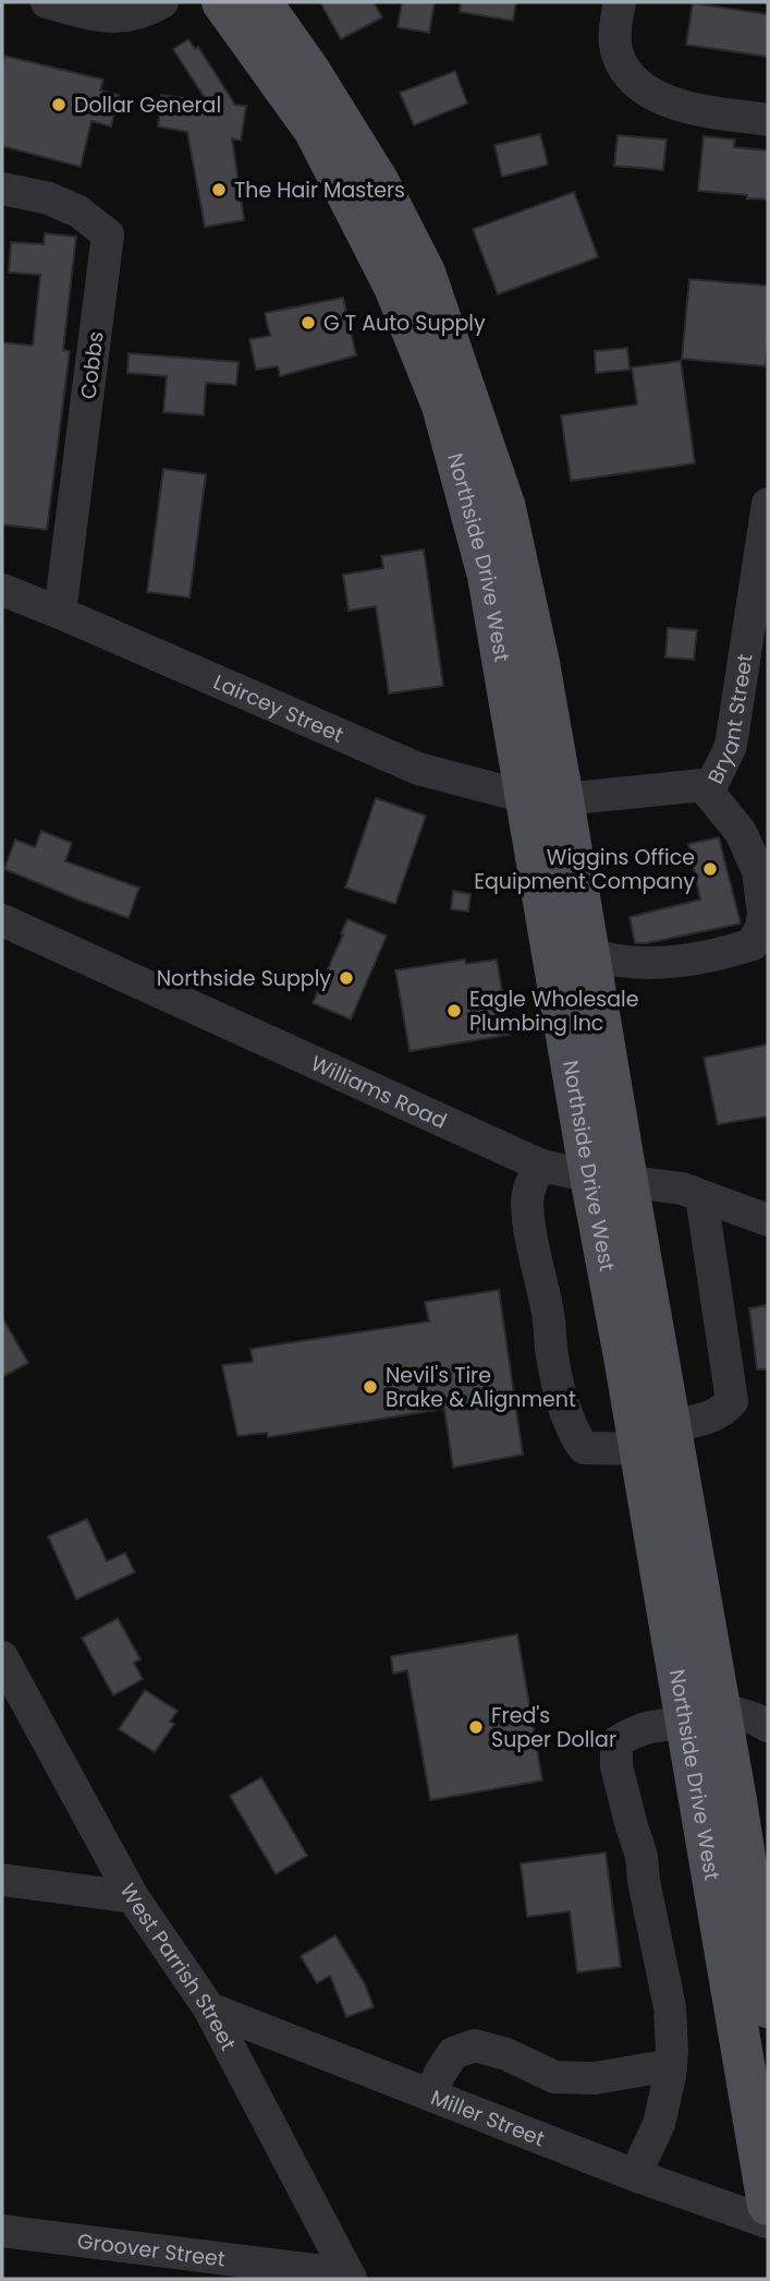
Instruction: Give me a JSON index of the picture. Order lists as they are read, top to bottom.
{
  "streets": {
    "main road": ["Northside Drive West"],
    "street": [
      "Cobbs",
      "Laircey Street",
      "Bryant Street",
      "Williams Road",
      "West Parrish Street",
      "Miller Street",
      "Groover Street"
    ]
  },
  "crossings": [
    ["Cobbs", "Laircey Street"],
    ["Northside Drive West", "Laircey Street"],
    ["Northside Drive West", "Bryant Street"],
    ["Northside Drive West", "Williams Road"],
    ["Laircey Street", "Bryant Street"],
    ["West Parrish Street", "Miller Street"],
    ["West Parrish Street", "Groover Street"]
  ],
  "places": [
    "Dollar General",
    "The Hair Masters",
    "G T Auto Supply",
    "Wiggins Office Equipment Company",
    "Northside Supply",
    "Eagle Wholesale Plumbing Inc",
    "Nevil's Tire Brake & Alignment",
    "Fred's Super Dollar"
  ]
}
